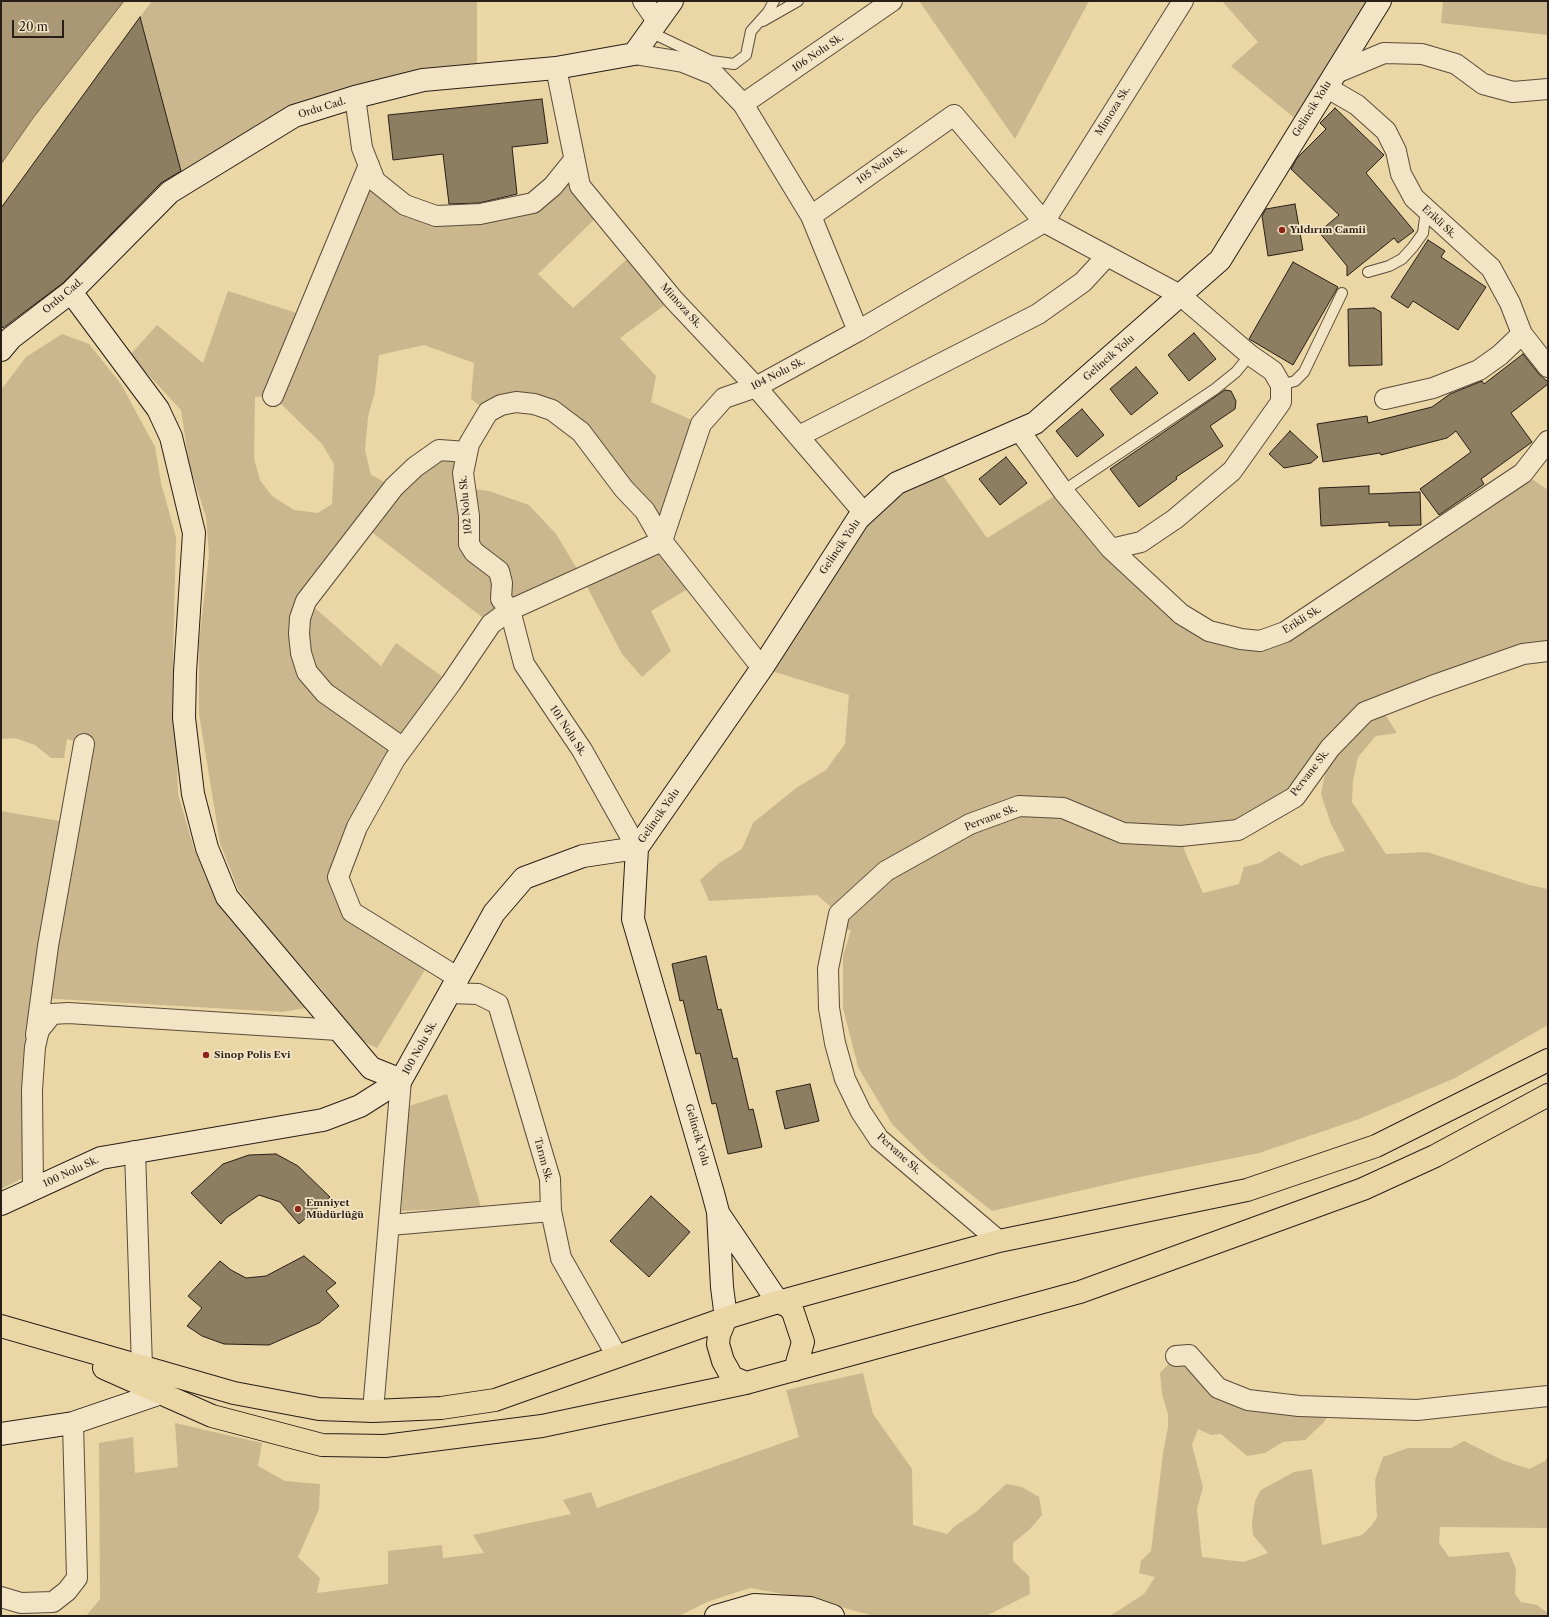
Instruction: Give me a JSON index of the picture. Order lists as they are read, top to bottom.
{
  "streets": {
    "main road": ["Ordu Cad.", "Gelincik Yolu", "100 Nolu Sk."],
    "street": [
      "106 Nolu Sk.",
      "Mimoza Sk.",
      "105 Nolu Sk.",
      "Erikli Sk.",
      "104 Nolu Sk.",
      "102 Nolu Sk.",
      "101 Nolu Sk.",
      "Pervane Sk.",
      "Tarım Sk."
    ]
  },
  "crossings": [
    ["Ordu Cad.", "Mimoza Sk."],
    ["Gelincik Yolu", "Mimoza Sk."],
    ["Gelincik Yolu", "Erikli Sk."],
    ["Gelincik Yolu", "101 Nolu Sk."],
    ["Gelincik Yolu", "100 Nolu Sk."],
    ["Mimoza Sk.", "105 Nolu Sk."],
    ["Mimoza Sk.", "104 Nolu Sk."],
    ["105 Nolu Sk.", "104 Nolu Sk."],
    ["104 Nolu Sk.", "102 Nolu Sk."],
    ["102 Nolu Sk.", "101 Nolu Sk."],
    ["101 Nolu Sk.", "100 Nolu Sk."],
    ["100 Nolu Sk.", "Tarım Sk."]
  ],
  "places": ["Yıldırım Camii", "Sinop Polis Evi", "Emniyet Müdürlüğü"],
  "scale_bar": "20 m"
}
